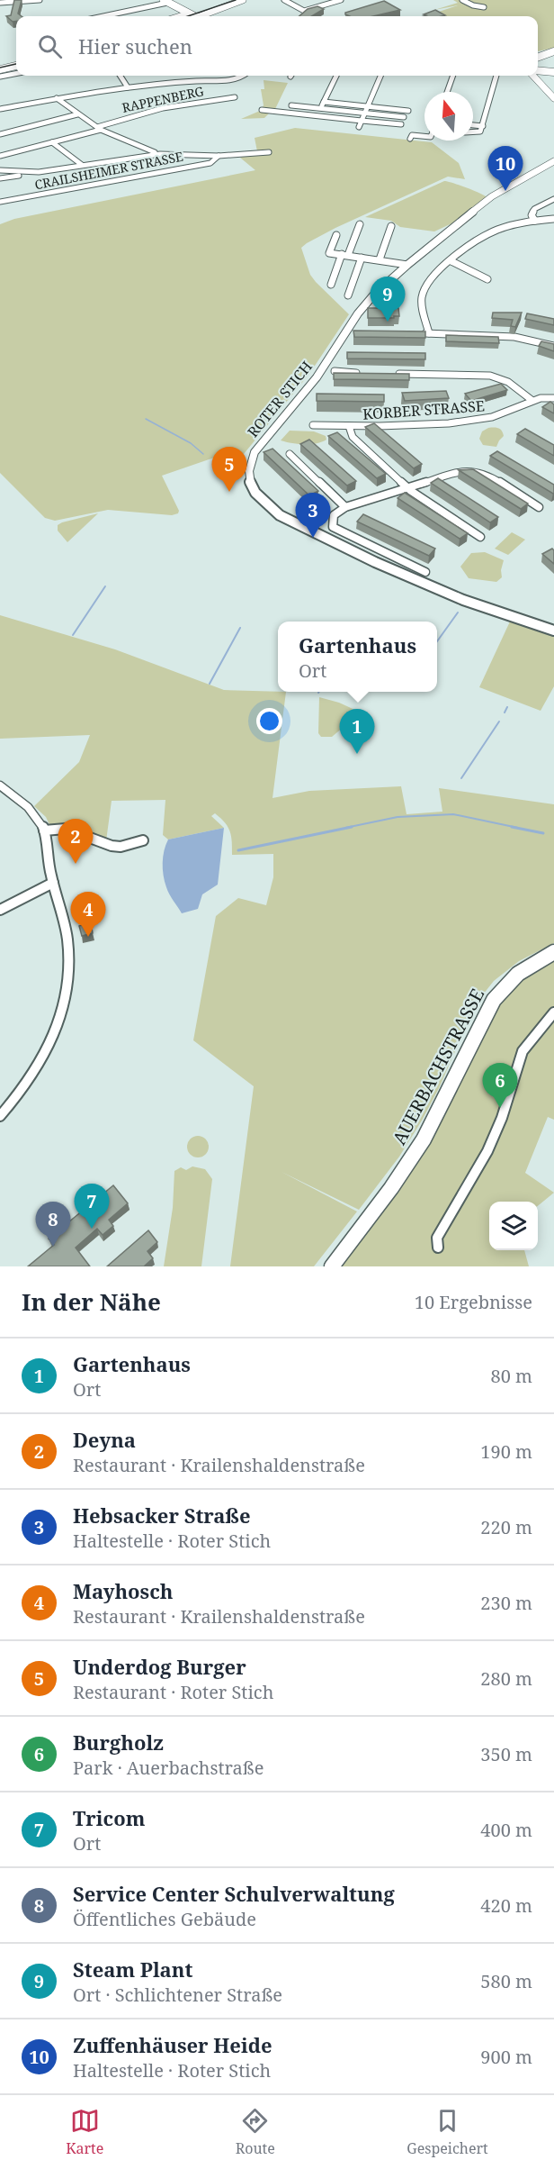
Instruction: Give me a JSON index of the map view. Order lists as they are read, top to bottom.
{
  "streets": {
    "main road": ["AUERBACHSTRASSE"],
    "street": [
      "RAPPENBERG",
      "CRAILSHEIMER STRASSE",
      "ROTER STICH",
      "KORBER STRASSE"
    ]
  },
  "north": "top",
  "page": {
    "search": "Hier suchen",
    "pins": [
      "10",
      "9",
      "5",
      "3",
      "1",
      "2",
      "4",
      "6",
      "7",
      "8"
    ],
    "popup": ["Gartenhaus", "Ort"],
    "heading": ["In der Nähe", "10 Ergebnisse"],
    "list": [
      {
        "mark": "1",
        "name": "Gartenhaus",
        "note": "Ort",
        "value": "80 m"
      },
      {
        "mark": "2",
        "name": "Deyna",
        "note": "Restaurant · Krailenshaldenstraße",
        "value": "190 m"
      },
      {
        "mark": "3",
        "name": "Hebsacker Straße",
        "note": "Haltestelle · Roter Stich",
        "value": "220 m"
      },
      {
        "mark": "4",
        "name": "Mayhosch",
        "note": "Restaurant · Krailenshaldenstraße",
        "value": "230 m"
      },
      {
        "mark": "5",
        "name": "Underdog Burger",
        "note": "Restaurant · Roter Stich",
        "value": "280 m"
      },
      {
        "mark": "6",
        "name": "Burgholz",
        "note": "Park · Auerbachstraße",
        "value": "350 m"
      },
      {
        "mark": "7",
        "name": "Tricom",
        "note": "Ort",
        "value": "400 m"
      },
      {
        "mark": "8",
        "name": "Service Center Schulverwaltung",
        "note": "Öffentliches Gebäude",
        "value": "420 m"
      },
      {
        "mark": "9",
        "name": "Steam Plant",
        "note": "Ort · Schlichtener Straße",
        "value": "580 m"
      },
      {
        "mark": "10",
        "name": "Zuffenhäuser Heide",
        "note": "Haltestelle · Roter Stich",
        "value": "900 m"
      }
    ],
    "nav": ["Karte", "Route", "Gespeichert"]
  }
}
